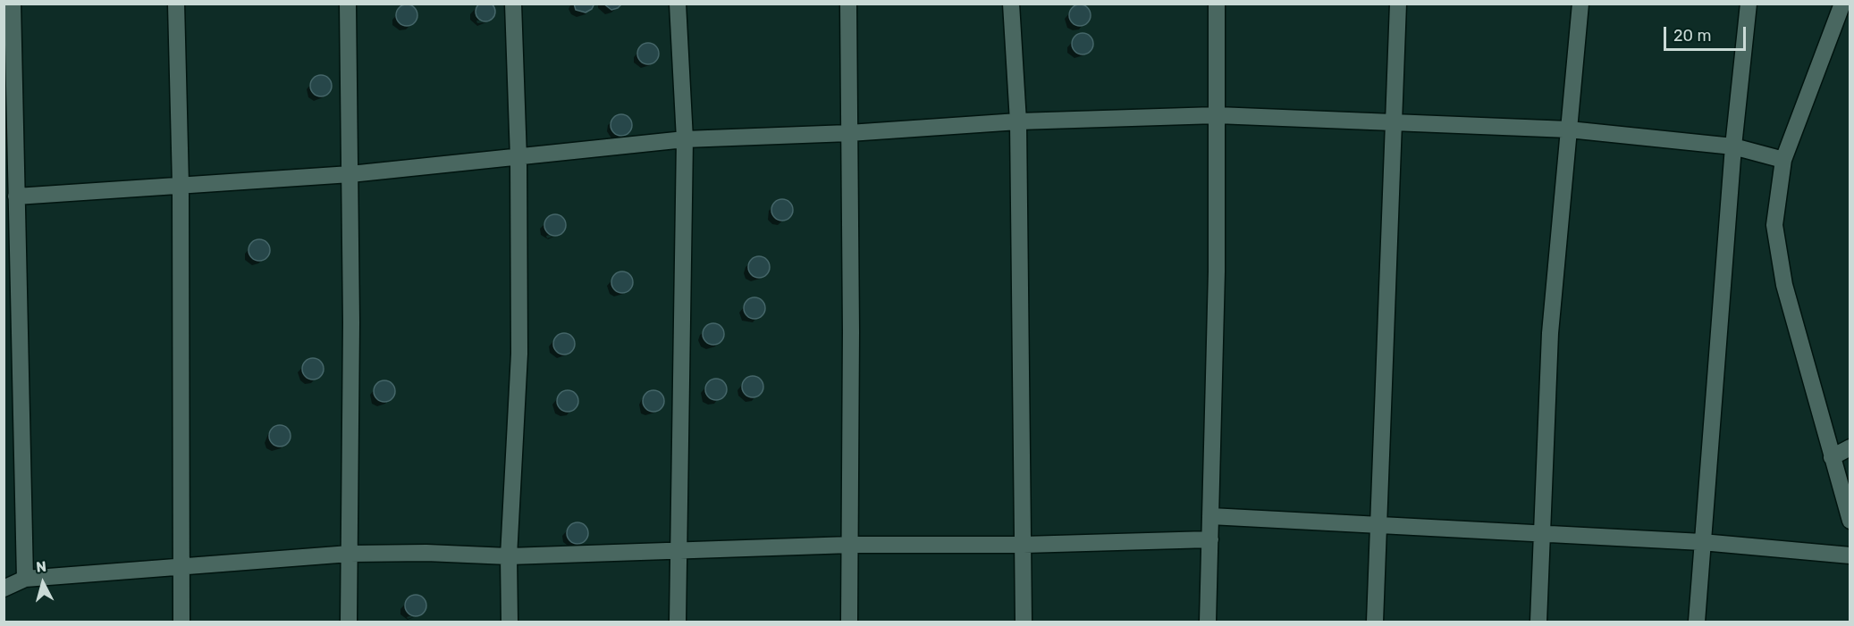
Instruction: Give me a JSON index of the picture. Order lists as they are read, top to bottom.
{
  "scale_bar": "20 m",
  "north": "top"
}
